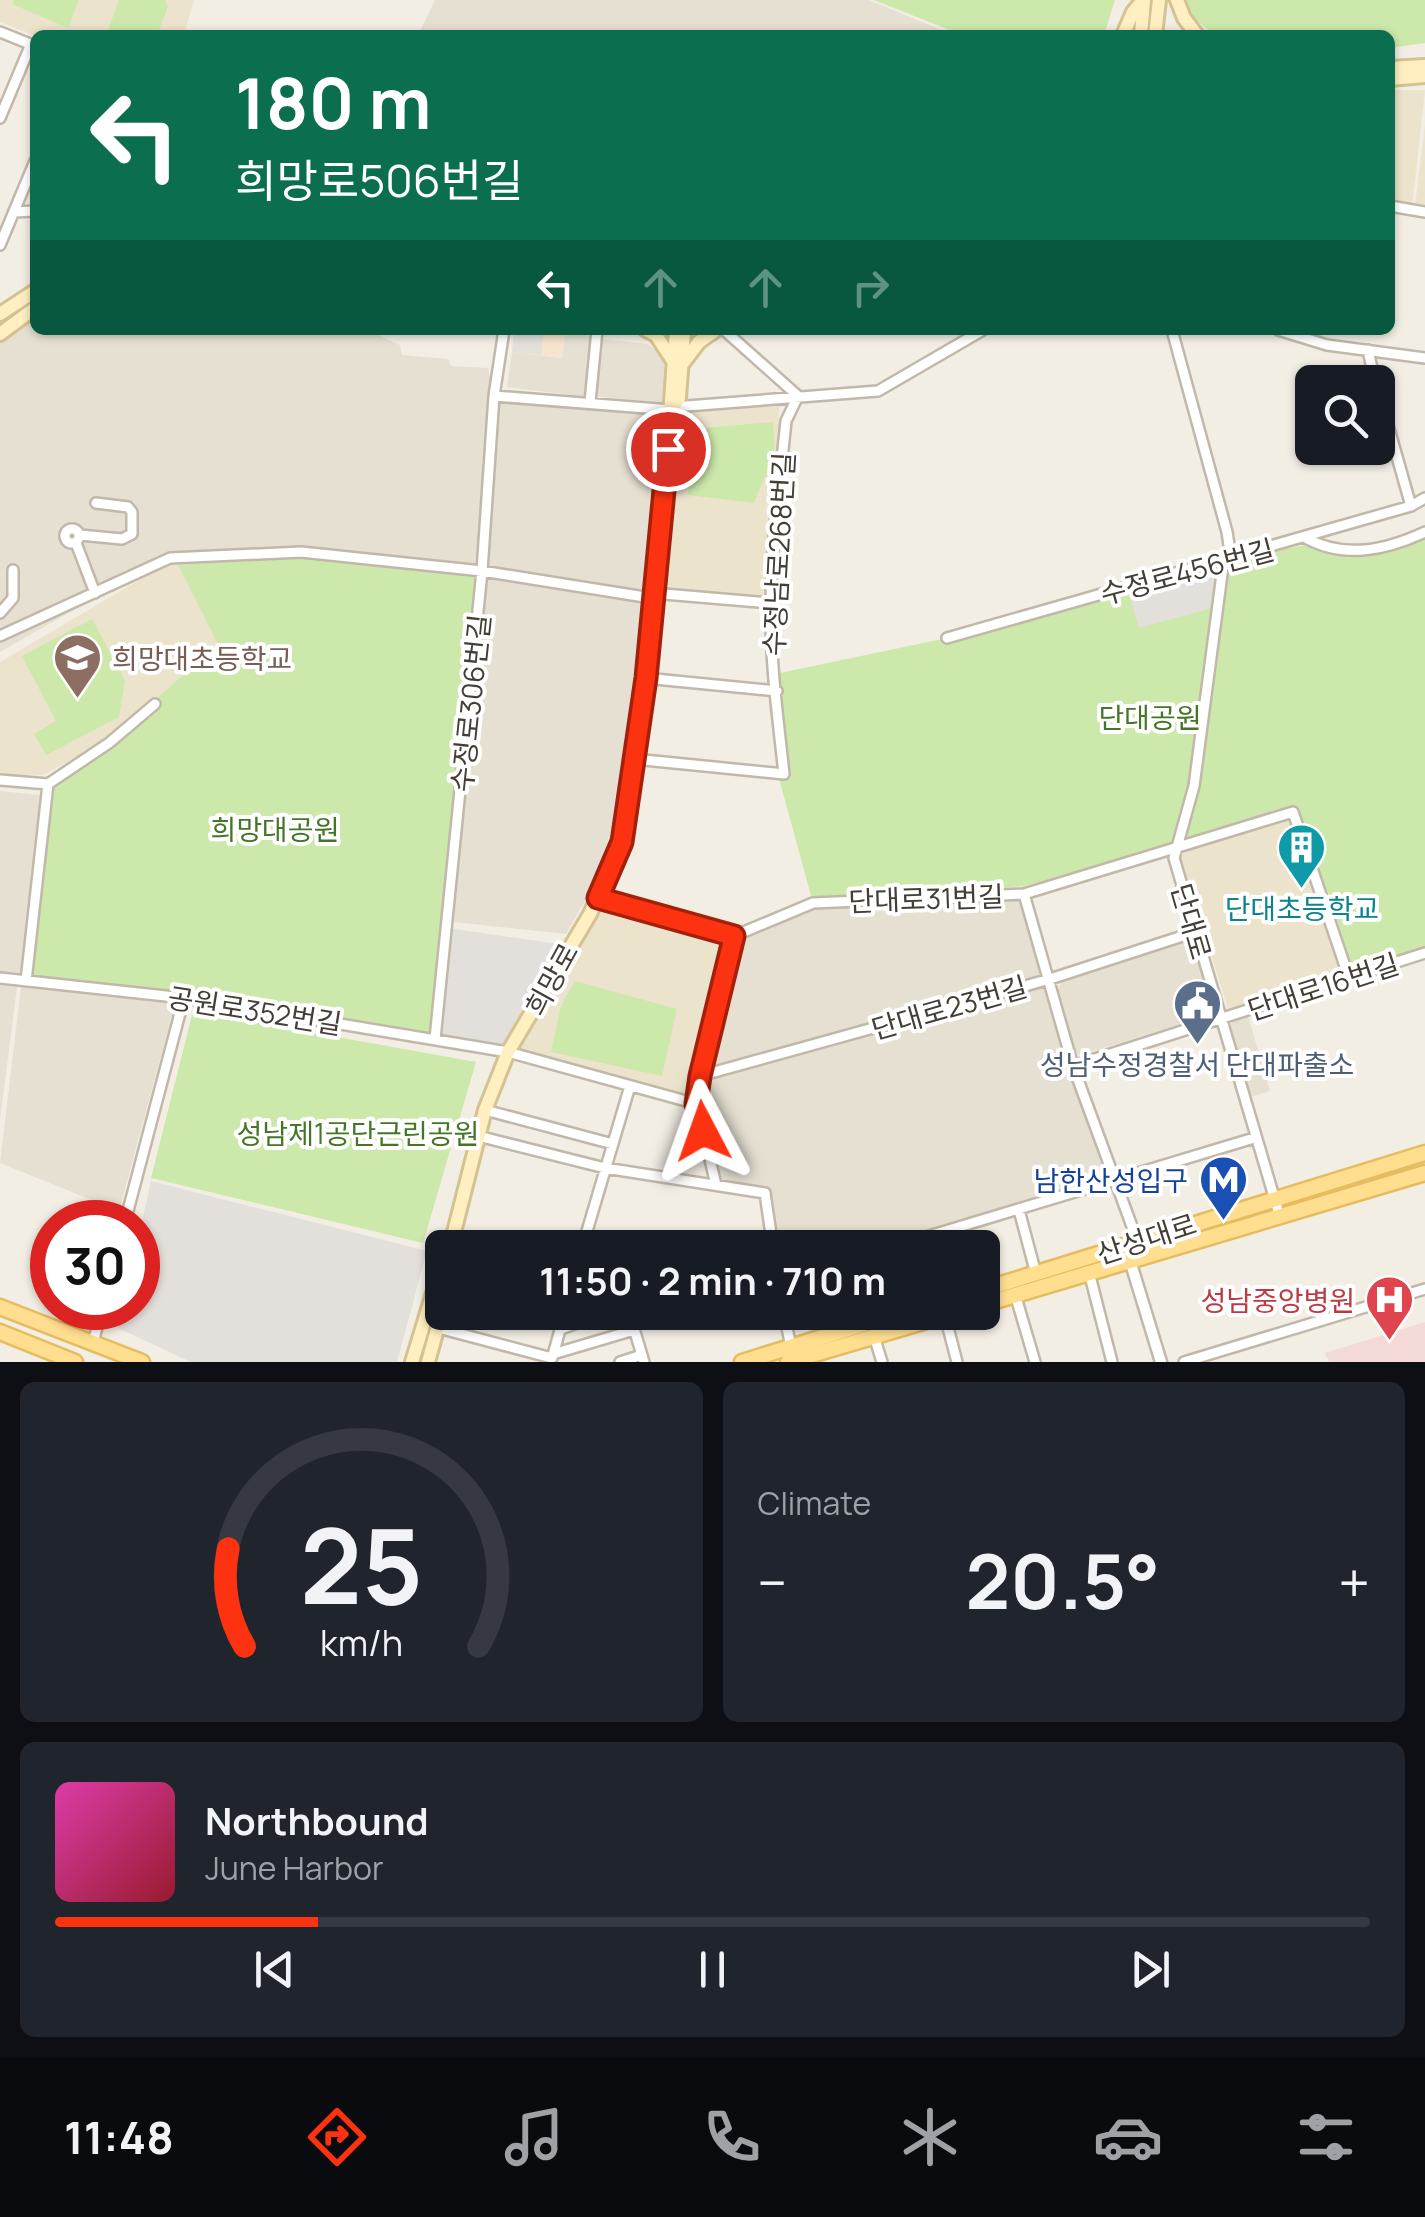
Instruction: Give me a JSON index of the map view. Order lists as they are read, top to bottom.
{
  "streets": {
    "main road": ["희망로", "산성대로"],
    "street": [
      "수정남로268번길",
      "수정로456번길",
      "수정로306번길",
      "단대로31번길",
      "단대로",
      "단대로16번길",
      "단대로23번길",
      "공원로352번길"
    ]
  },
  "crossings": [
    ["수정남로268번길", "희망로"],
    ["수정로456번길", "단대로"],
    ["수정로306번길", "공원로352번길"],
    ["단대로31번길", "단대로"],
    ["단대로31번길", "단대로16번길"],
    ["단대로", "단대로16번길"],
    ["단대로", "단대로23번길"],
    ["단대로", "산성대로"],
    ["희망로", "공원로352번길"]
  ],
  "parks": ["단대공원", "희망대공원", "성남제1공단근린공원"],
  "places": {
    "school or university": ["희망대초등학교"],
    "building": ["단대초등학교"],
    "public building": ["성남수정경찰서 단대파출소"],
    "metro station": ["남한산성입구"],
    "hospital": ["성남중앙병원"]
  },
  "page": {
    "turn": ["180 m", "희망로506번길"],
    "limit": "30",
    "trip": "11:50 · 2 min · 710 m",
    "tile": "Climate",
    "heat": ["−", "20.5°", "+"],
    "song": ["Northbound", "June Harbor"],
    "tabs": "11:48",
    "gauge": ["25", "km/h"]
  }
}
